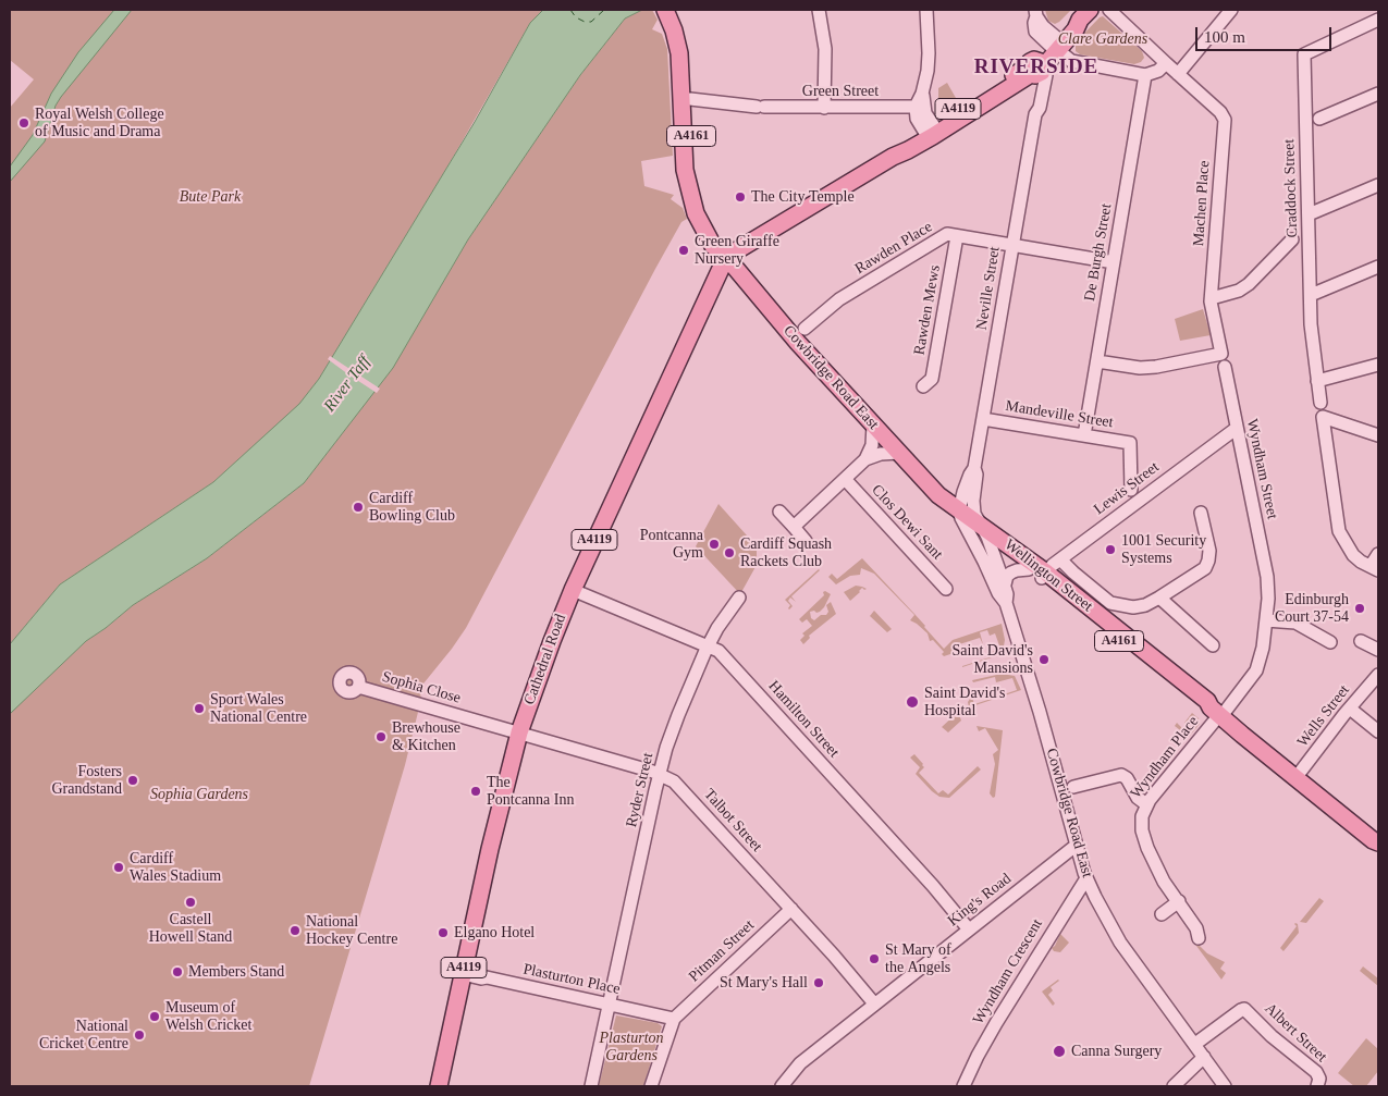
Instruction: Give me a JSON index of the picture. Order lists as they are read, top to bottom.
{
  "streets": {
    "main road": [
      "A4119",
      "A4161",
      "Cowbridge Road East",
      "Wellington Street",
      "Cathedral Road"
    ],
    "street": [
      "Green Street",
      "Craddock Street",
      "Machen Place",
      "Rawden Place",
      "De Burgh Street",
      "Neville Street",
      "Rawden Mews",
      "Mandeville Street",
      "Wyndham Street",
      "Lewis Street",
      "Clos Dewi Sant",
      "Sophia Close",
      "Wells Street",
      "Hamilton Street",
      "Wyndham Place",
      "Ryder Street",
      "Talbot Street",
      "King's Road",
      "Pitman Street",
      "Wyndham Crescent",
      "Plasturton Place",
      "Albert Street"
    ]
  },
  "crossings": [
    ["Green Street", "Cowbridge Road East"],
    ["A4119", "Neville Street"],
    ["A4119", "Cowbridge Road East"],
    ["A4119", "Cathedral Road"],
    ["Machen Place", "De Burgh Street"],
    ["Rawden Place", "De Burgh Street"],
    ["Rawden Place", "Neville Street"],
    ["Rawden Place", "Rawden Mews"],
    ["De Burgh Street", "Mandeville Street"],
    ["Neville Street", "Cowbridge Road East"],
    ["Neville Street", "Mandeville Street"],
    ["Neville Street", "Wellington Street"],
    ["Cowbridge Road East", "Wellington Street"],
    ["Cowbridge Road East", "Cathedral Road"],
    ["Cowbridge Road East", "King's Road"],
    ["Cowbridge Road East", "Wyndham Crescent"],
    ["Cowbridge Road East", "Albert Street"],
    ["Wyndham Street", "Lewis Street"],
    ["Wyndham Street", "Wyndham Place"],
    ["Lewis Street", "Wellington Street"],
    ["Wellington Street", "Wells Street"],
    ["Wellington Street", "Wyndham Place"],
    ["Cathedral Road", "Sophia Close"],
    ["Cathedral Road", "Hamilton Street"],
    ["Cathedral Road", "Talbot Street"],
    ["Cathedral Road", "Plasturton Place"],
    ["Sophia Close", "Talbot Street"],
    ["Hamilton Street", "Ryder Street"],
    ["Hamilton Street", "King's Road"],
    ["Ryder Street", "Talbot Street"],
    ["Ryder Street", "Plasturton Place"],
    ["Talbot Street", "King's Road"],
    ["Talbot Street", "Pitman Street"],
    ["Pitman Street", "Plasturton Place"]
  ],
  "districts": ["RIVERSIDE"],
  "water": ["River Taff"],
  "parks": [
    "Clare Gardens",
    "Bute Park",
    "Sophia Gardens",
    "Plasturton Gardens"
  ],
  "places": [
    "Royal Welsh College of Music and Drama",
    "The City Temple",
    "Green Giraffe Nursery",
    "Cardiff Bowling Club",
    "Pontcanna Gym",
    "1001 Security Systems",
    "Cardiff Squash Rackets Club",
    "Edinburgh Court 37-54",
    "Saint David's Mansions",
    "Saint David's Hospital",
    "Sport Wales National Centre",
    "Brewhouse & Kitchen",
    "Fosters Grandstand",
    "The Pontcanna Inn",
    "Cardiff Wales Stadium",
    "Castell Howell Stand",
    "National Hockey Centre",
    "Elgano Hotel",
    "St Mary of the Angels",
    "Members Stand",
    "St Mary's Hall",
    "Museum of Welsh Cricket",
    "National Cricket Centre",
    "Canna Surgery"
  ],
  "scale_bar": "100 m"
}
